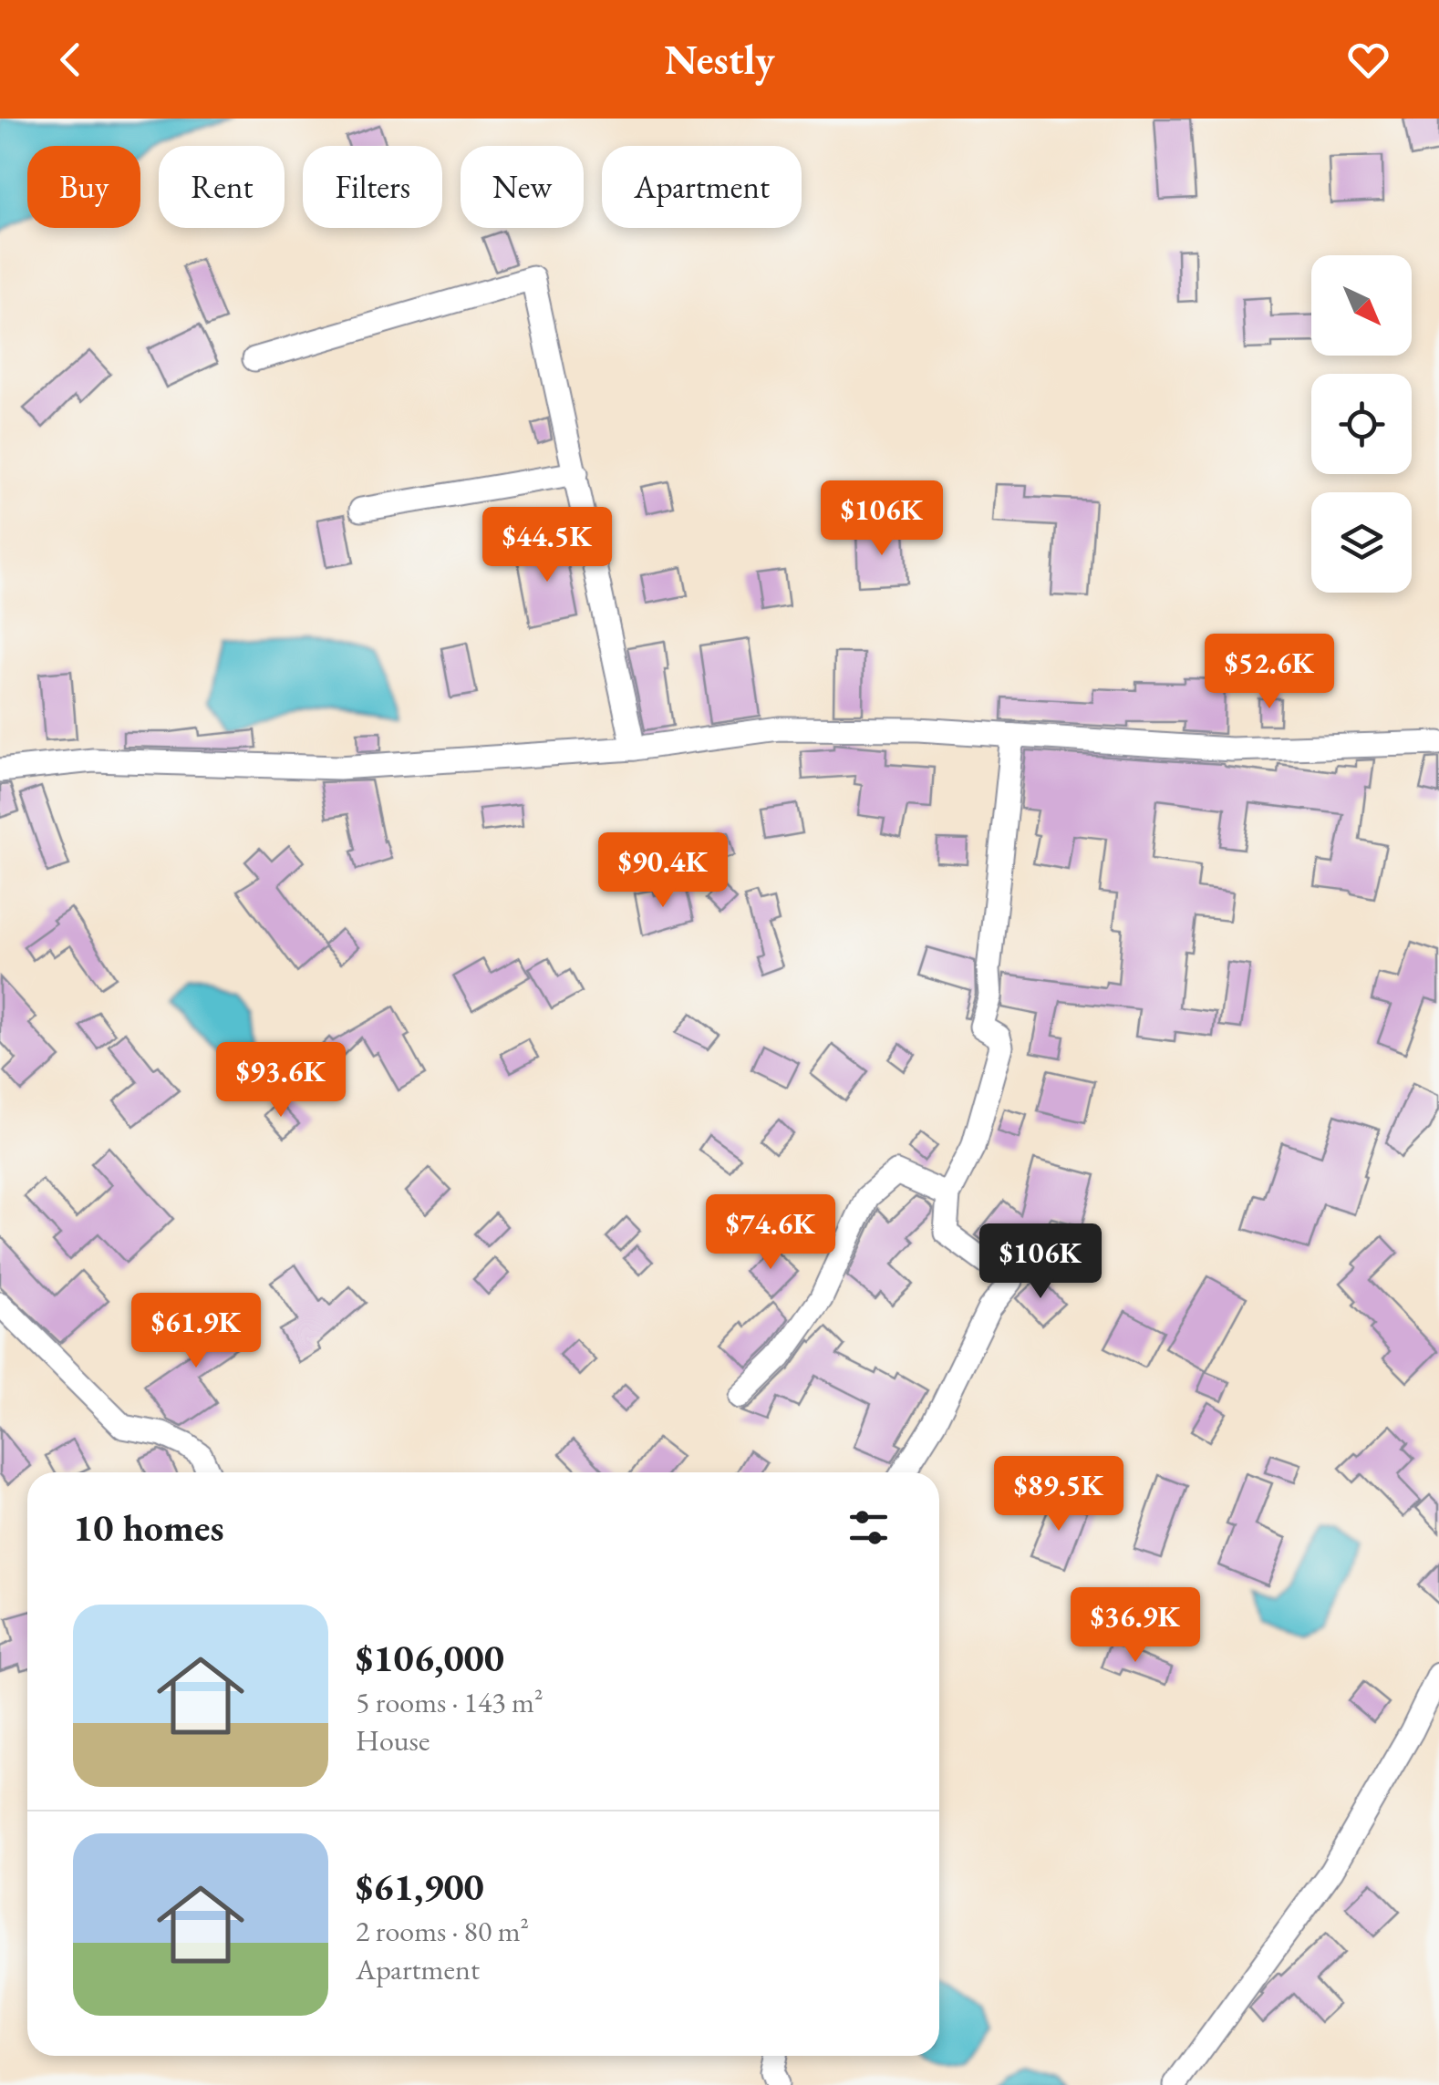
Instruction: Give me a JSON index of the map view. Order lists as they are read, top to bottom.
{
  "north": "bottom right",
  "page": {
    "header": "Nestly",
    "chip": [
      "Buy",
      "Rent",
      "Filters",
      "New",
      "Apartment"
    ],
    "price": [
      "$106K",
      "$44.5K",
      "$52.6K",
      "$90.4K",
      "$93.6K",
      "$74.6K",
      "$106K",
      "$61.9K",
      "$89.5K",
      "$36.9K"
    ],
    "heading": "10 homes",
    "list": [
      {
        "name": "$106,000",
        "note": "5 rooms · 143 m² · House"
      },
      {
        "name": "$61,900",
        "note": "2 rooms · 80 m² · Apartment"
      }
    ]
  }
}
